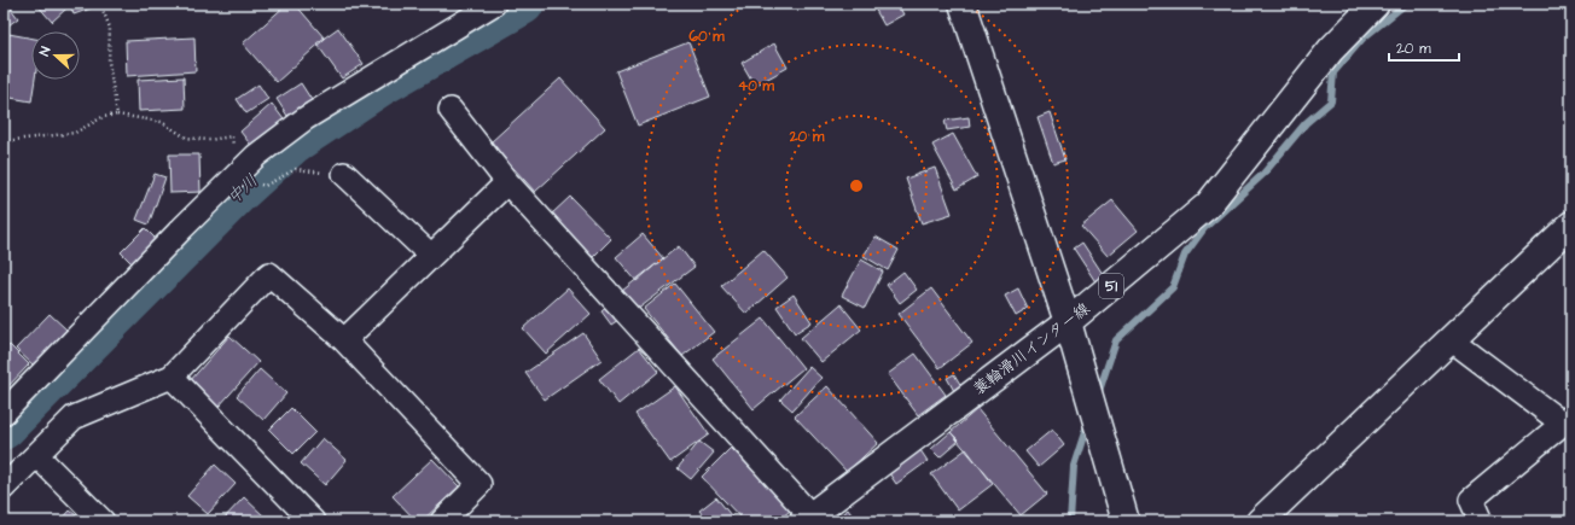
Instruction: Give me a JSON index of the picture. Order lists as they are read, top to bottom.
{
  "streets": {
    "street": ["51", "蓑輪滑川インター線"]
  },
  "water": ["中川"],
  "scale_bar": "20 m",
  "north": "left",
  "rings": ["60 m", "40 m", "20 m"]
}
